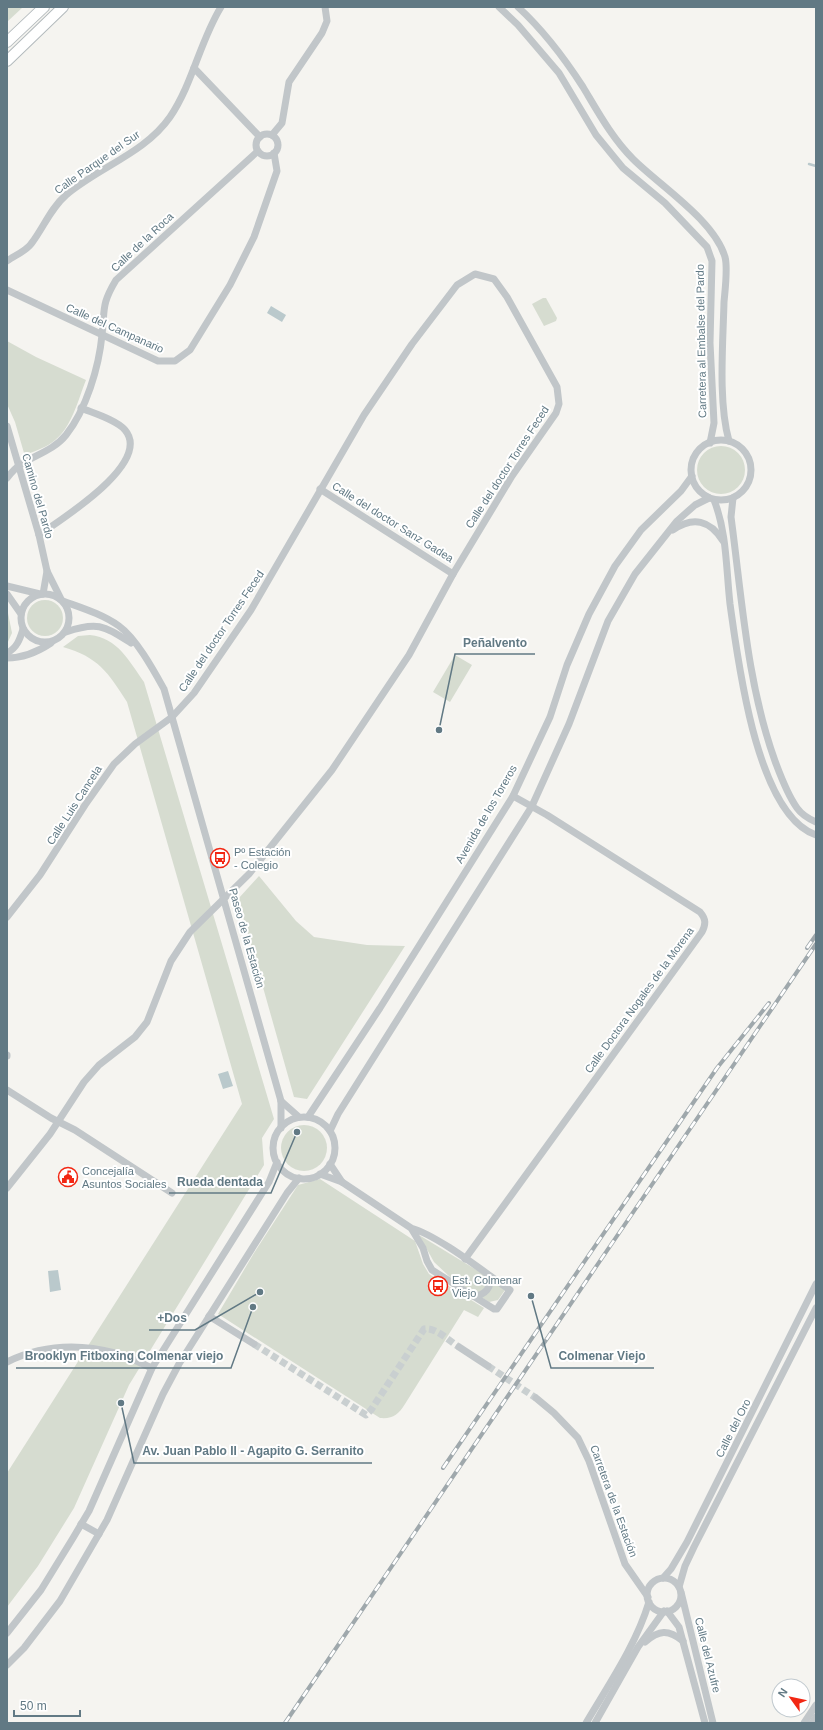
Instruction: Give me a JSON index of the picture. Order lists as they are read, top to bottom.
{
  "streets": {
    "street": [
      "Calle Parque del Sur",
      "Calle de la Roca",
      "Calle del Campanario",
      "Carretera al Embalse del Pardo",
      "Calle del doctor Torres Feced",
      "Camino del Pardo",
      "Calle del doctor Sanz Gadea",
      "Calle Luis Cancela",
      "Avenida de los Toreros",
      "Paseo de la Estación",
      "Calle Doctora Nogales de la Morena",
      "Calle del Oro",
      "Carretera de la Estación",
      "Calle del Azufre"
    ]
  },
  "crossings": [
    ["Calle de la Roca", "Calle del Campanario"],
    ["Calle de la Roca", "Camino del Pardo"],
    ["Carretera al Embalse del Pardo", "Avenida de los Toreros"],
    ["Calle del doctor Torres Feced", "Calle del doctor Sanz Gadea"],
    ["Calle del doctor Torres Feced", "Calle Luis Cancela"],
    ["Calle del doctor Torres Feced", "Paseo de la Estación"],
    ["Camino del Pardo", "Paseo de la Estación"],
    ["Calle Luis Cancela", "Paseo de la Estación"],
    ["Avenida de los Toreros", "Paseo de la Estación"],
    ["Avenida de los Toreros", "Calle Doctora Nogales de la Morena"],
    ["Calle del Oro", "Carretera de la Estación"],
    ["Calle del Oro", "Calle del Azufre"],
    ["Carretera de la Estación", "Calle del Azufre"]
  ],
  "places": {
    "other": [
      "Peñalvento",
      "Rueda dentada",
      "+Dos",
      "Colmenar Viejo",
      "Brooklyn Fitboxing Colmenar viejo",
      "Av. Juan Pablo II - Agapito G. Serranito"
    ],
    "bus stop": ["Pº Estación - Colegio", "Est. Colmenar Viejo"],
    "public building": ["Concejalía Asuntos Sociales"]
  },
  "scale_bar": "50 m",
  "north": "top left"
}
